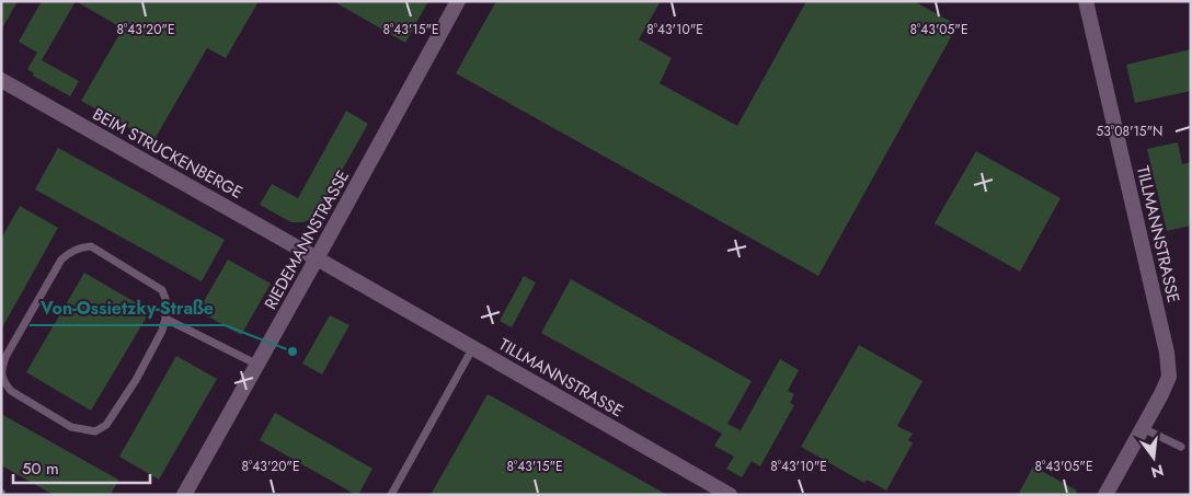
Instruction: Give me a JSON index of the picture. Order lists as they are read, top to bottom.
{
  "streets": {
    "street": ["BEIM STRUCKENBERGE", "TILLMANNSTRASSE", "RIEDEMANNSTRASSE"]
  },
  "crossings": [
    ["BEIM STRUCKENBERGE", "TILLMANNSTRASSE"],
    ["BEIM STRUCKENBERGE", "RIEDEMANNSTRASSE"],
    ["TILLMANNSTRASSE", "RIEDEMANNSTRASSE"]
  ],
  "places": ["Von-Ossietzky-Straße"],
  "scale_bar": "50 m",
  "north": "bottom",
  "coordinates": [
    "8°43'20\"E",
    "8°43'15\"E",
    "8°43'10\"E",
    "8°43'05\"E",
    "53°08'15\"N"
  ]
}
